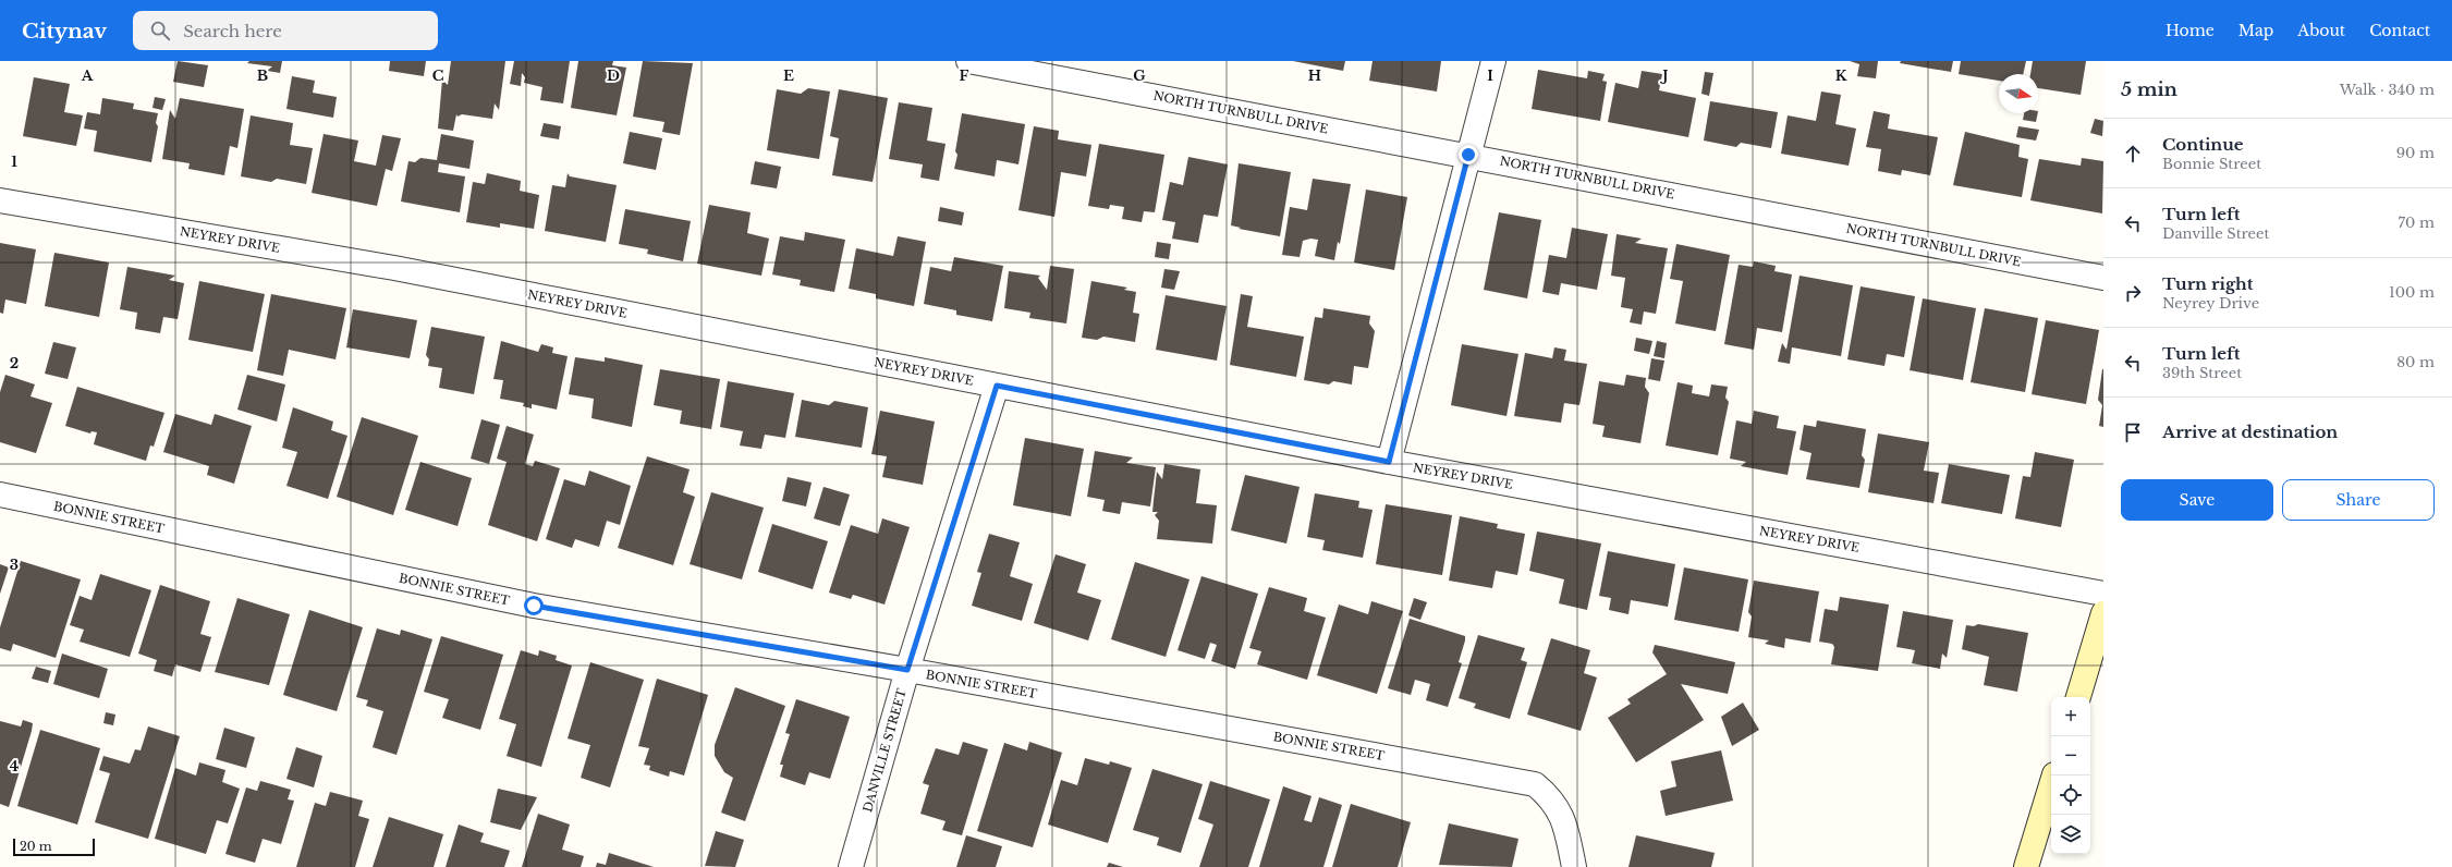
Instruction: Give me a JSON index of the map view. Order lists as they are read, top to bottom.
{
  "streets": {
    "street": [
      "NORTH TURNBULL DRIVE",
      "NEYREY DRIVE",
      "BONNIE STREET",
      "DANVILLE STREET"
    ]
  },
  "crossings": [
    ["NEYREY DRIVE", "DANVILLE STREET"],
    ["BONNIE STREET", "DANVILLE STREET"]
  ],
  "scale_bar": "20 m",
  "north": "right",
  "page": {
    "header": "Citynav",
    "search": "Search here",
    "nav": [
      "Home",
      "Map",
      "About",
      "Contact"
    ],
    "heading": ["5 min", "Walk · 340 m"],
    "list": [
      ["Continue", "Bonnie Street", "90 m"],
      ["Turn left", "Danville Street", "70 m"],
      ["Turn right", "Neyrey Drive", "100 m"],
      ["Turn left", "39th Street", "80 m"],
      "Arrive at destination"
    ],
    "buttons": ["Save", "Share"],
    "map_buttons": ["+", "−"],
    "scale": "20 m"
  },
  "grid": {
    "columns": [
      "A",
      "B",
      "C",
      "D",
      "E",
      "F",
      "G",
      "H",
      "I",
      "J",
      "K"
    ],
    "rows": [
      "1",
      "2",
      "3",
      "4"
    ]
  }
}
